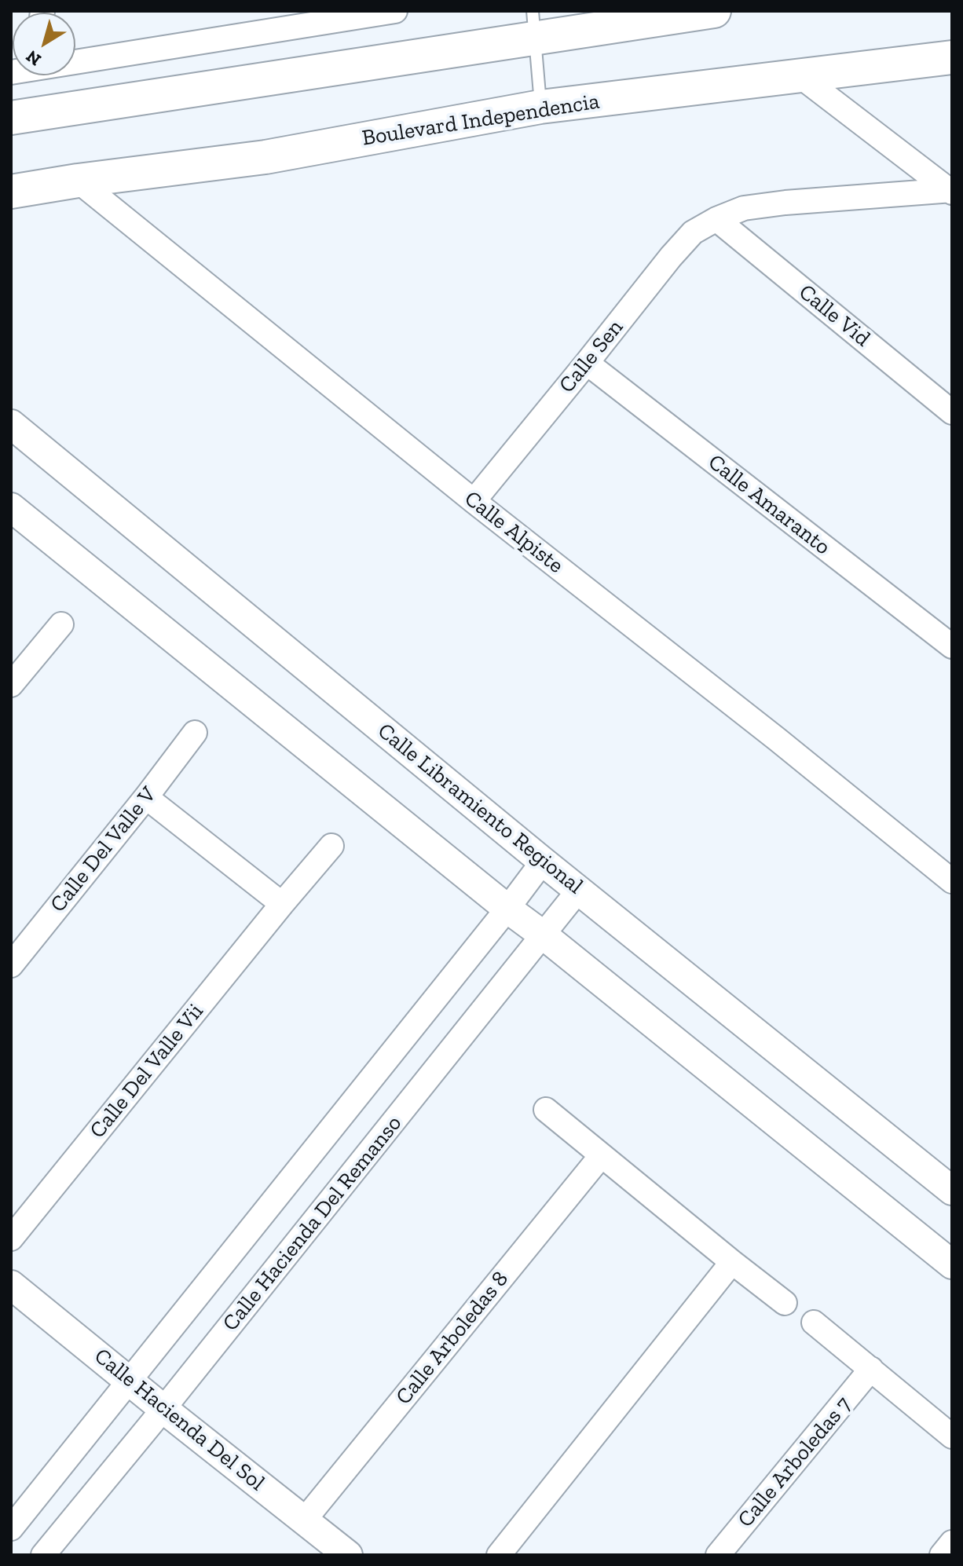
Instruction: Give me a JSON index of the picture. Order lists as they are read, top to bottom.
{
  "streets": {
    "main road": ["Boulevard Independencia"],
    "street": [
      "Calle Vid",
      "Calle Sen",
      "Calle Amaranto",
      "Calle Alpiste",
      "Calle Libramiento Regional",
      "Calle Del Valle V",
      "Calle Del Valle Vii",
      "Calle Hacienda Del Remanso",
      "Calle Arboledas 8",
      "Calle Hacienda Del Sol",
      "Calle Arboledas 7"
    ]
  },
  "crossings": [
    ["Boulevard Independencia", "Calle Alpiste"],
    ["Calle Vid", "Calle Sen"],
    ["Calle Sen", "Calle Amaranto"],
    ["Calle Sen", "Calle Alpiste"],
    ["Calle Libramiento Regional", "Calle Hacienda Del Remanso"],
    ["Calle Hacienda Del Remanso", "Calle Hacienda Del Sol"],
    ["Calle Arboledas 8", "Calle Hacienda Del Sol"]
  ],
  "north": "bottom left"
}
